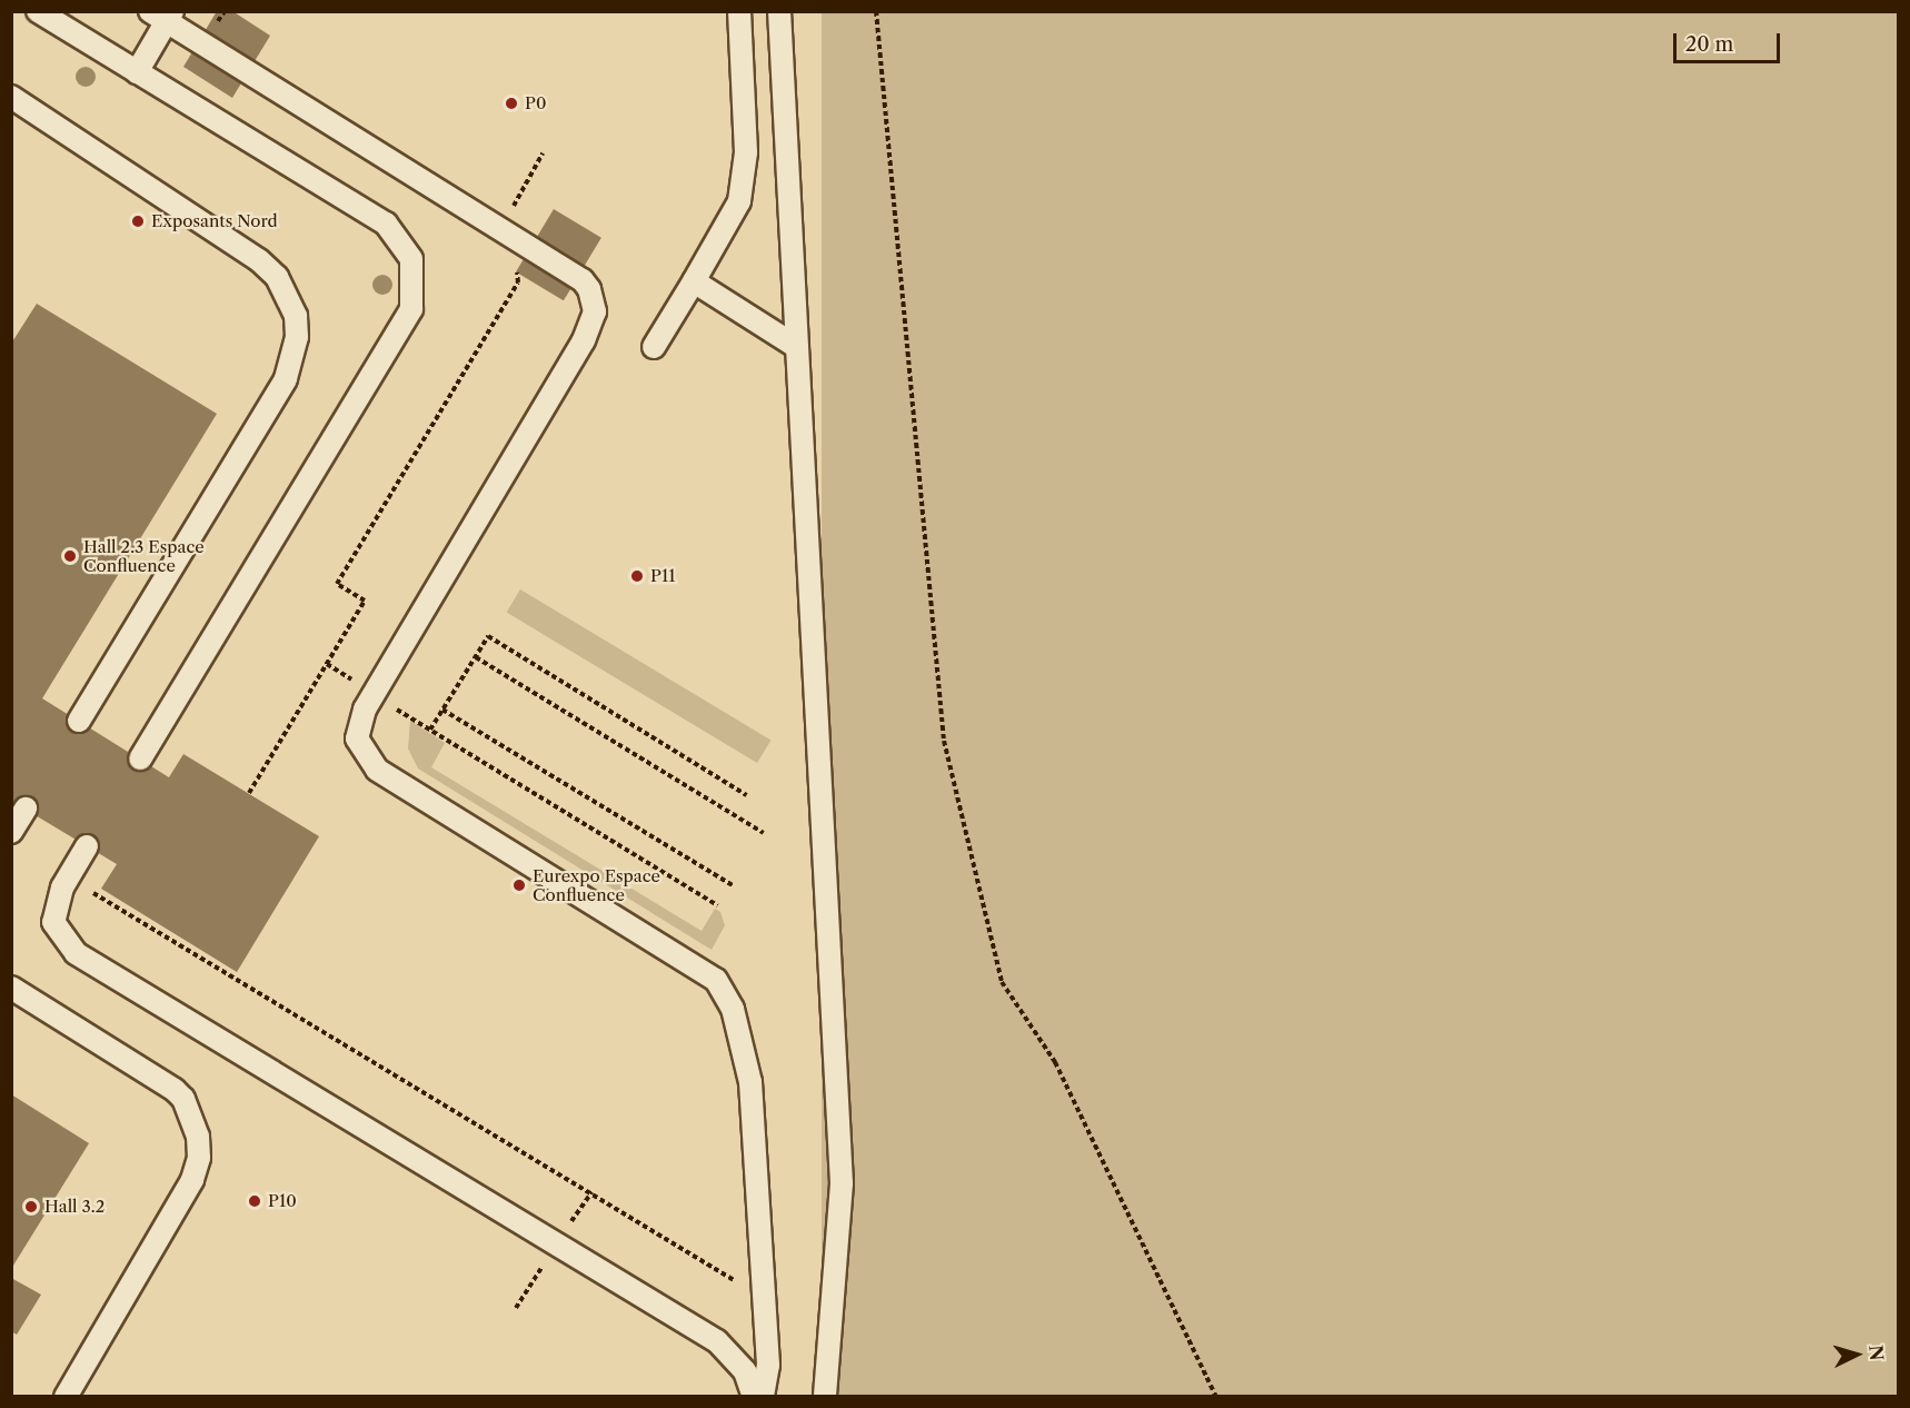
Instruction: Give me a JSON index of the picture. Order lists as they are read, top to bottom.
{
  "places": [
    "P0",
    "Exposants Nord",
    "Hall 2.3 Espace Confluence",
    "P11",
    "Eurexpo Espace Confluence",
    "P10",
    "Hall 3.2"
  ],
  "scale_bar": "20 m",
  "north": "right"
}
